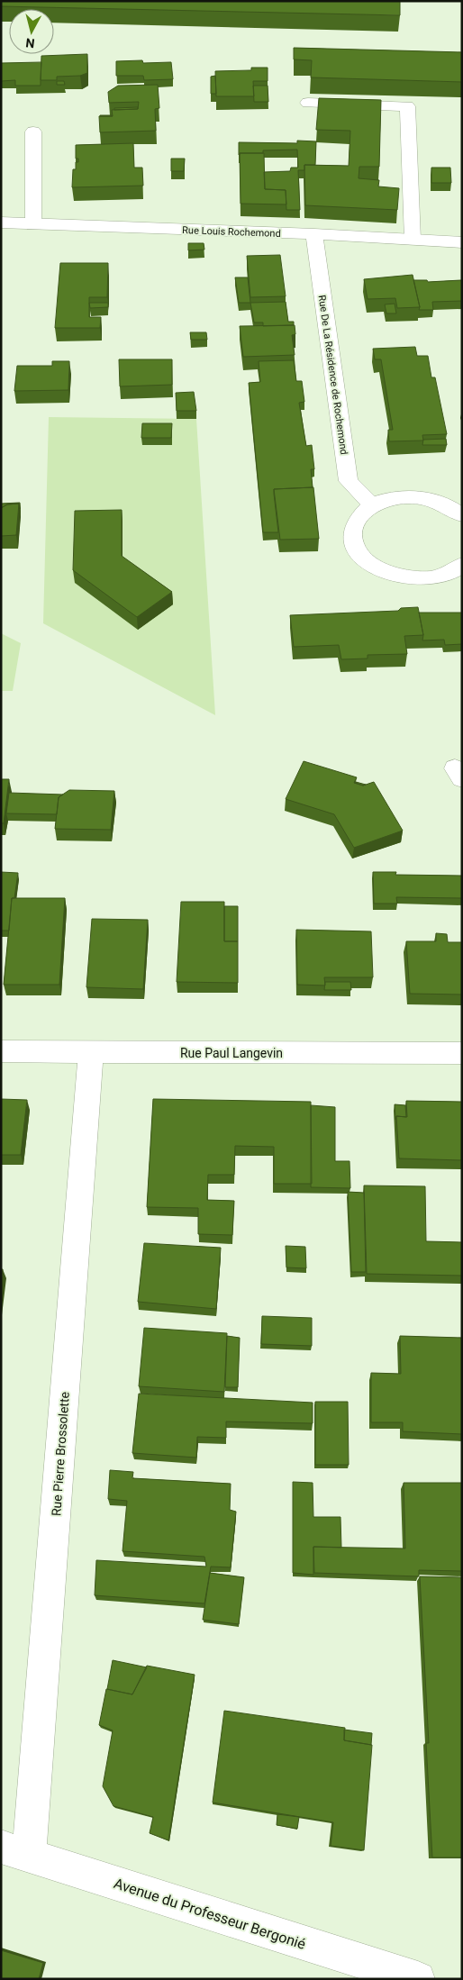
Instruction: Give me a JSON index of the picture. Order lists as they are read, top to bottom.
{
  "streets": {
    "street": [
      "Rue Louis Rochemond",
      "Rue De La Résidence de Rochemond",
      "Rue Paul Langevin",
      "Rue Pierre Brossolette",
      "Avenue du Professeur Bergonié"
    ]
  },
  "crossings": [
    ["Rue Louis Rochemond", "Rue De La Résidence de Rochemond"],
    ["Rue Paul Langevin", "Rue Pierre Brossolette"],
    ["Rue Pierre Brossolette", "Avenue du Professeur Bergonié"]
  ],
  "north": "bottom"
}
